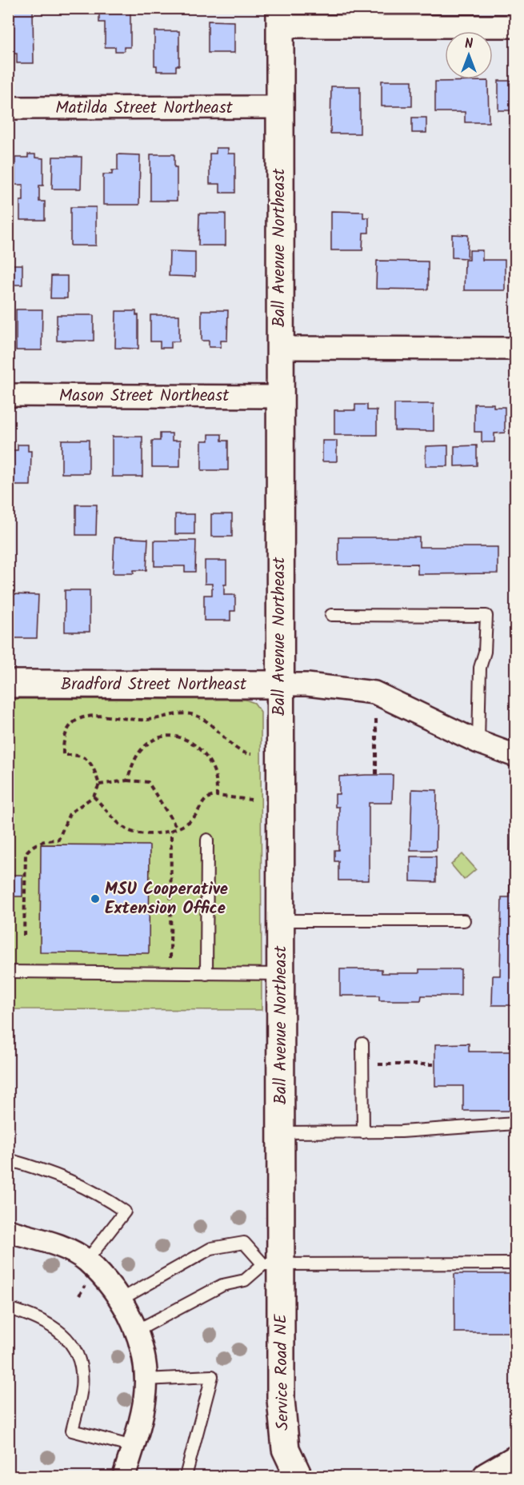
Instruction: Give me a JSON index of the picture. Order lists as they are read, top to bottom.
{
  "streets": {
    "street": [
      "Matilda Street Northeast",
      "Ball Avenue Northeast",
      "Mason Street Northeast",
      "Bradford Street Northeast",
      "Service Road NE"
    ]
  },
  "crossings": [
    ["Matilda Street Northeast", "Ball Avenue Northeast"],
    ["Ball Avenue Northeast", "Mason Street Northeast"],
    ["Ball Avenue Northeast", "Bradford Street Northeast"],
    ["Ball Avenue Northeast", "Service Road NE"]
  ],
  "places": ["MSU Cooperative Extension Office"],
  "north": "top"
}
